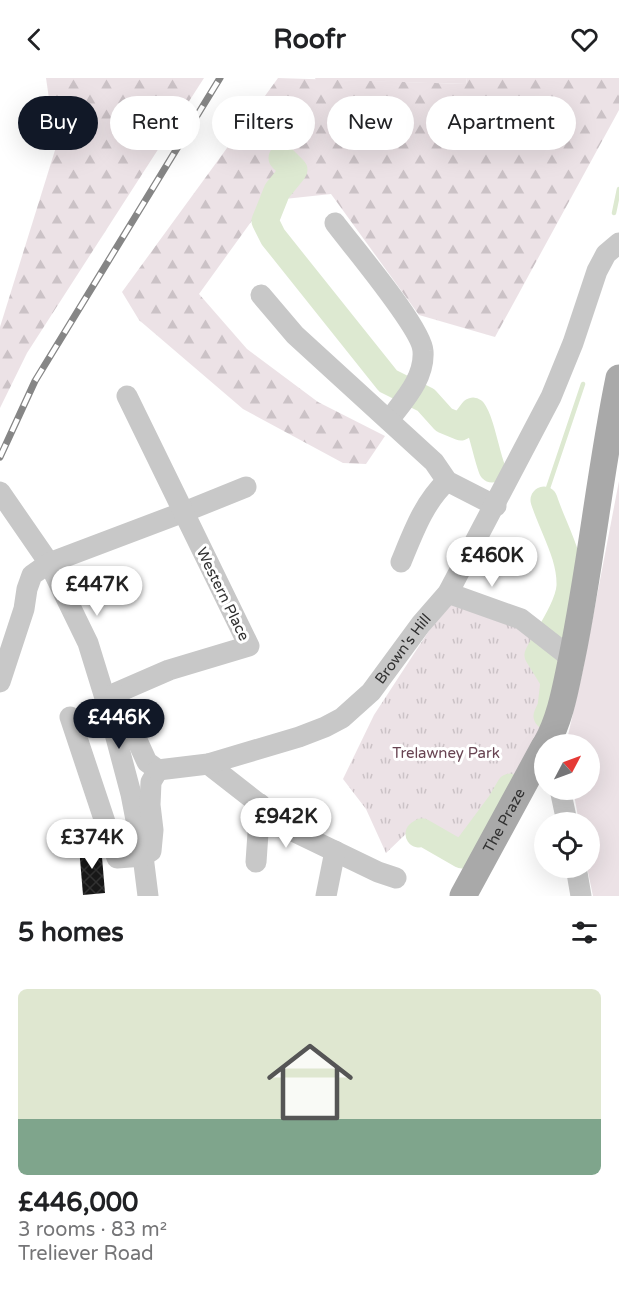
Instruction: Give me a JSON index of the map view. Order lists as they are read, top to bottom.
{
  "streets": {
    "main road": ["The Praze"],
    "street": ["Western Place", "Brown's Hill"]
  },
  "parks": ["Trelawney Park"],
  "north": "top right",
  "page": {
    "header": "Roofr",
    "chip": [
      "Buy",
      "Rent",
      "Filters",
      "New",
      "Apartment"
    ],
    "price": [
      "£460K",
      "£447K",
      "£446K",
      "£942K",
      "£374K"
    ],
    "heading": "5 homes",
    "list": [
      {
        "name": "£446,000",
        "note": "3 rooms · 83 m² · Treliever Road"
      }
    ]
  }
}
